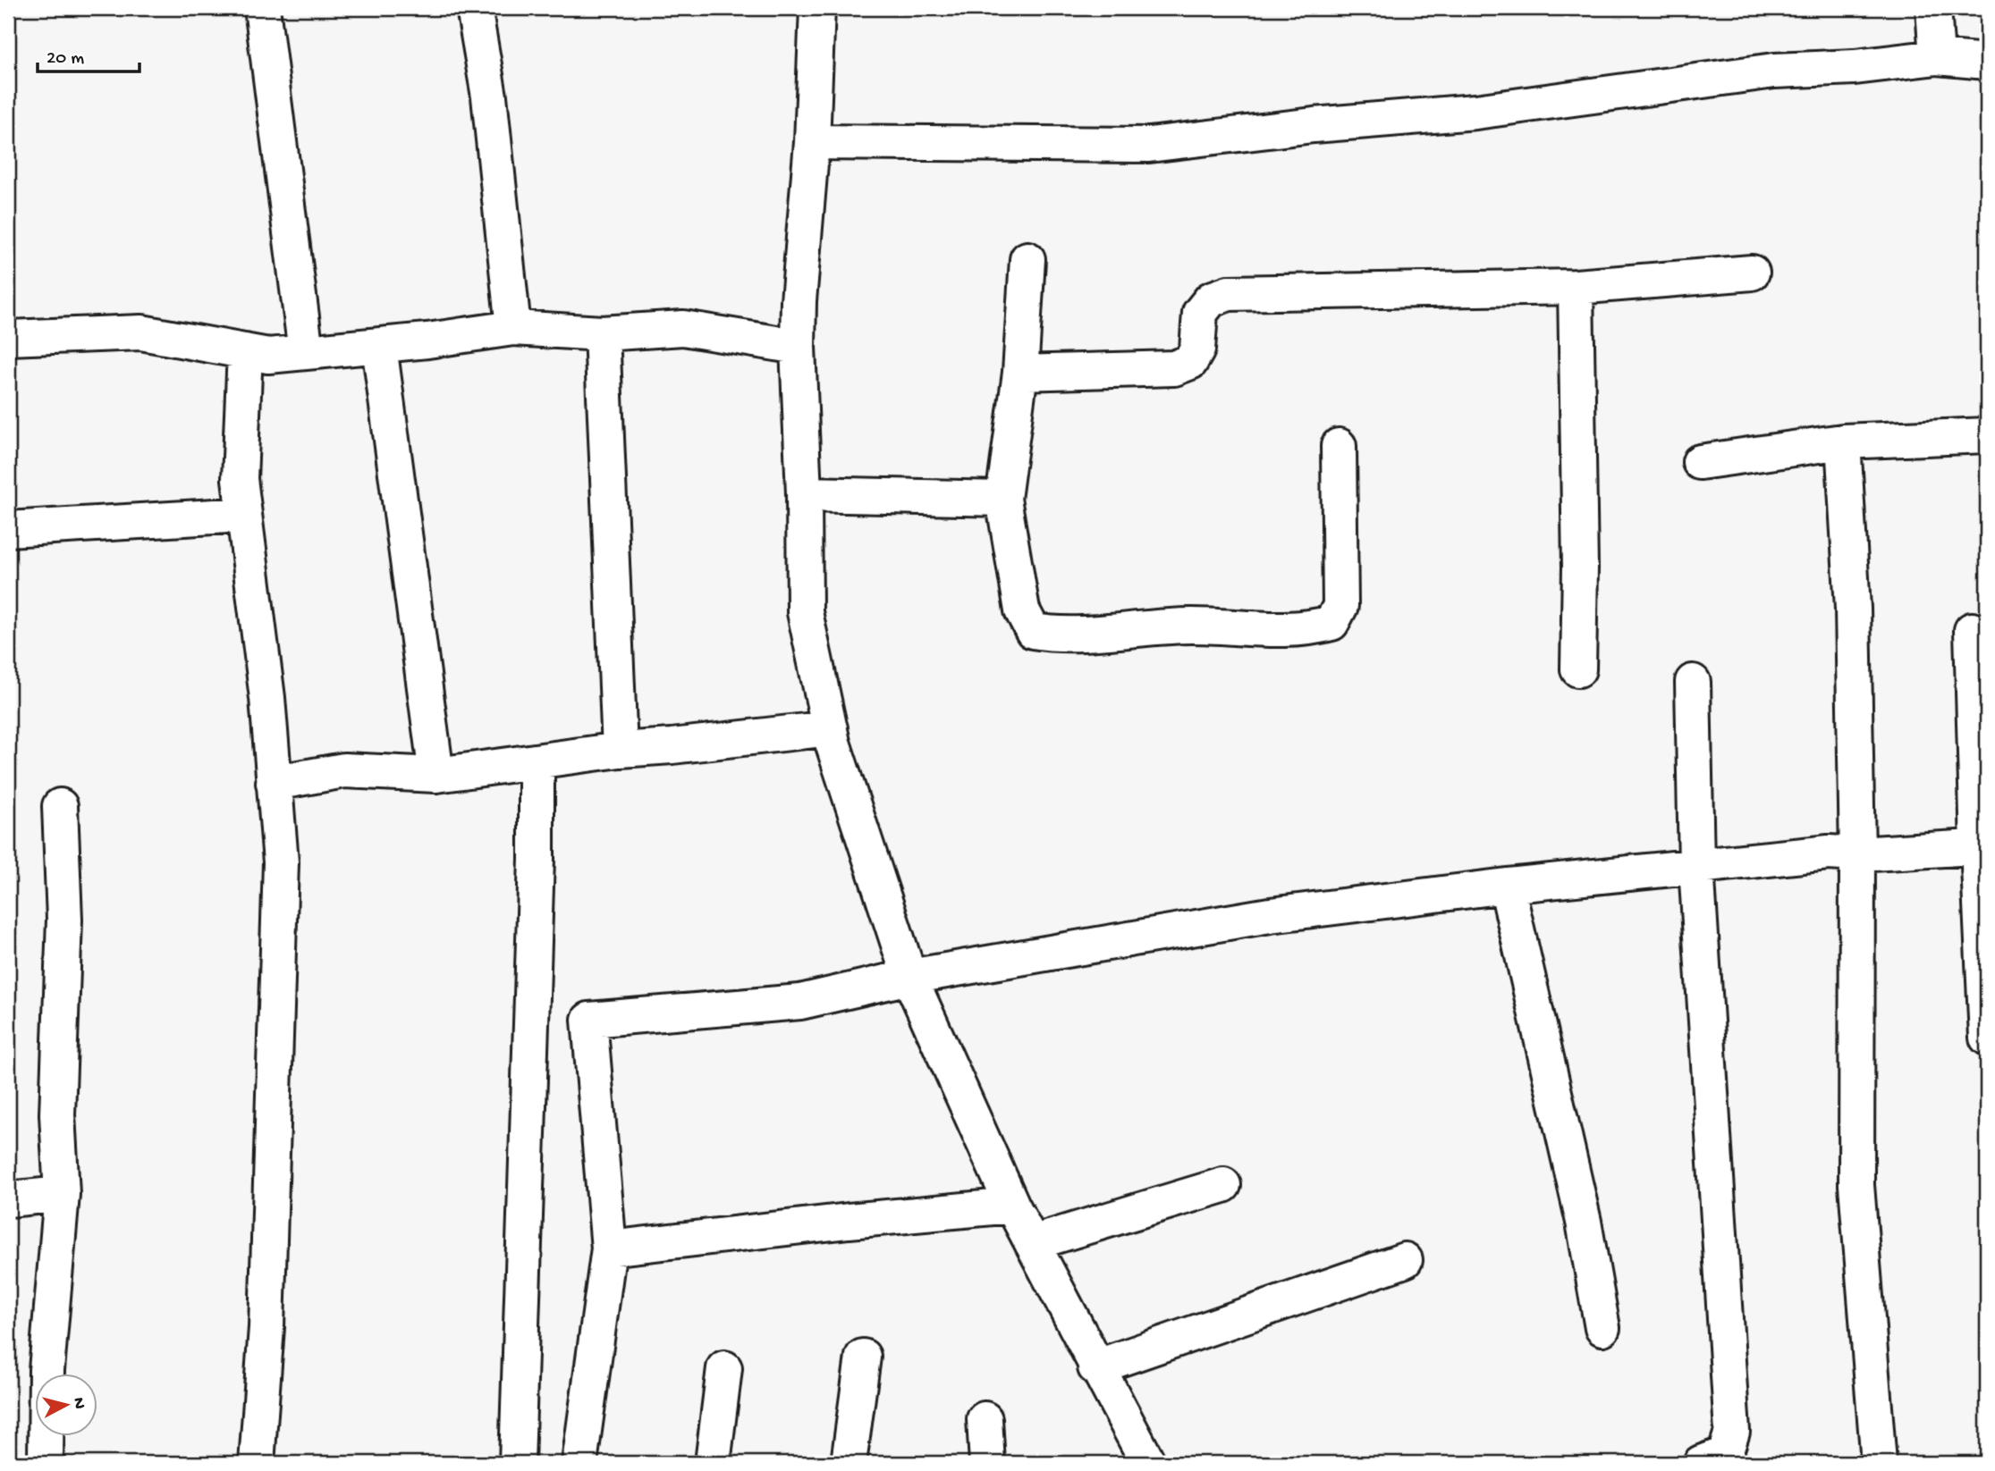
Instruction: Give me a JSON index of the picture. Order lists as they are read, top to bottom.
{
  "scale_bar": "20 m",
  "north": "right"
}
